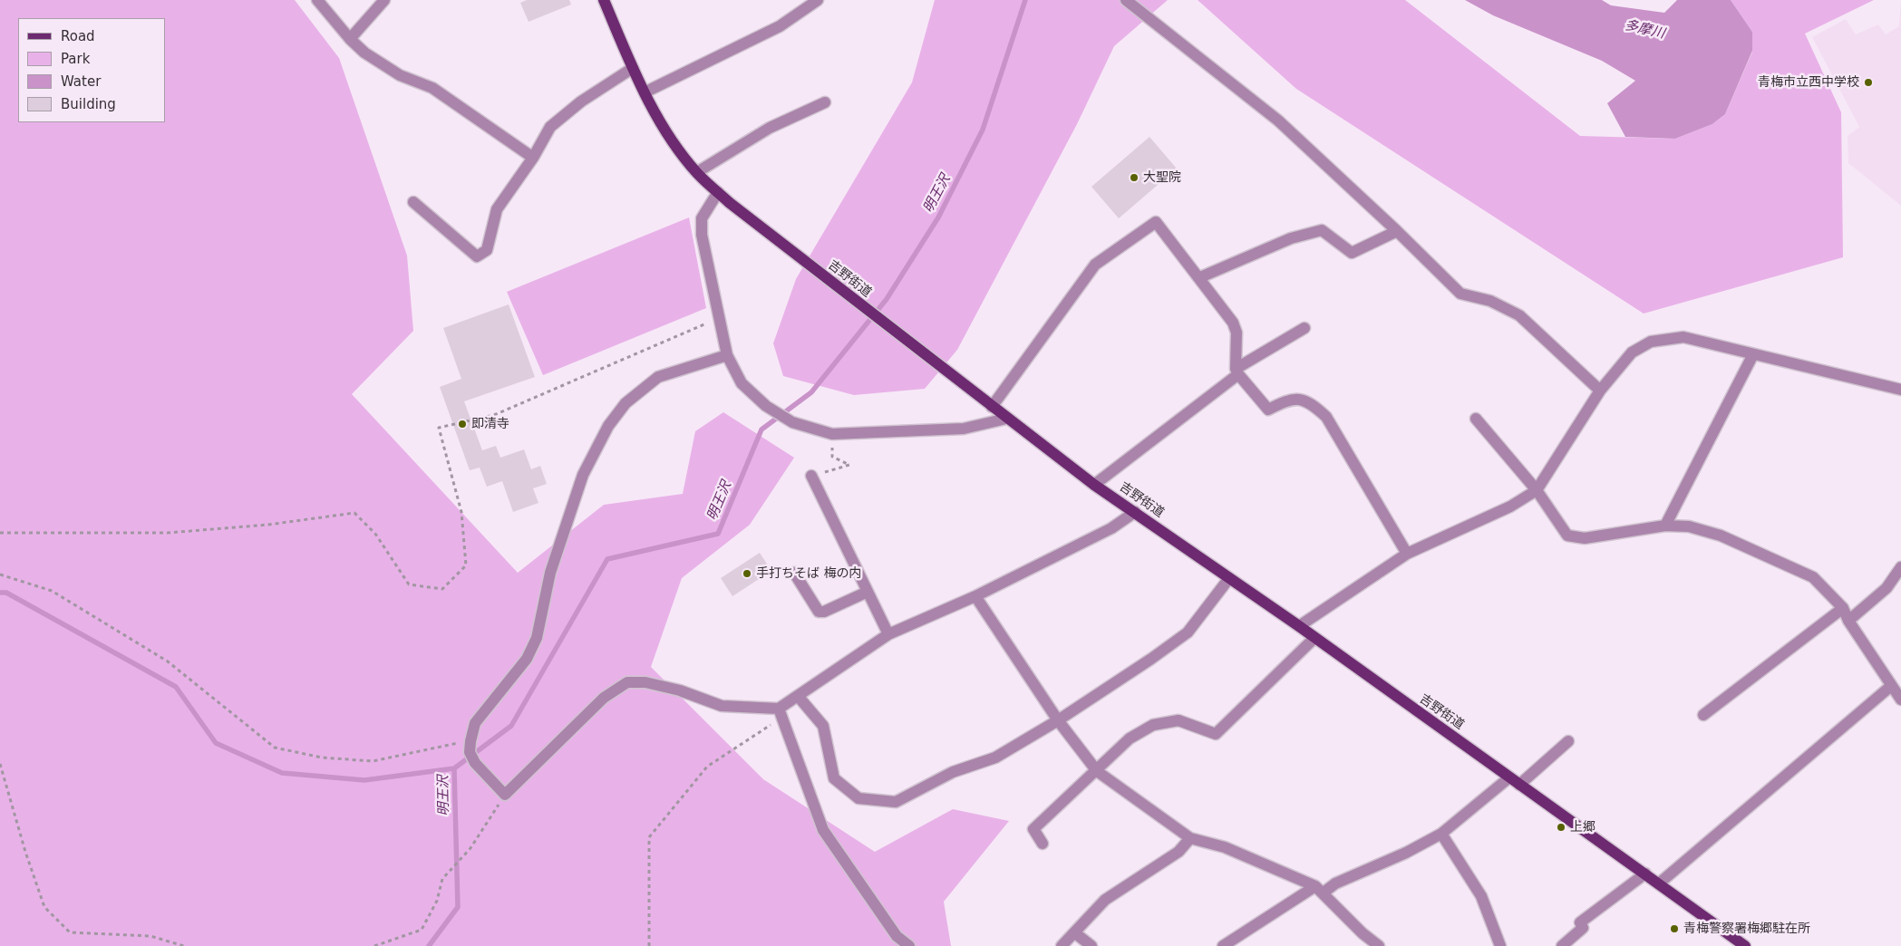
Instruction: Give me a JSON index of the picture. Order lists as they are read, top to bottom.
{
  "streets": {
    "main road": ["吉野街道"]
  },
  "water": ["多摩川", "明王沢"],
  "places": [
    "青梅市立西中学校",
    "大聖院",
    "即清寺",
    "手打ちそば 梅の内",
    "上郷",
    "青梅警察署梅郷駐在所"
  ],
  "legend": [
    "Road",
    "Park",
    "Water",
    "Building"
  ]
}
